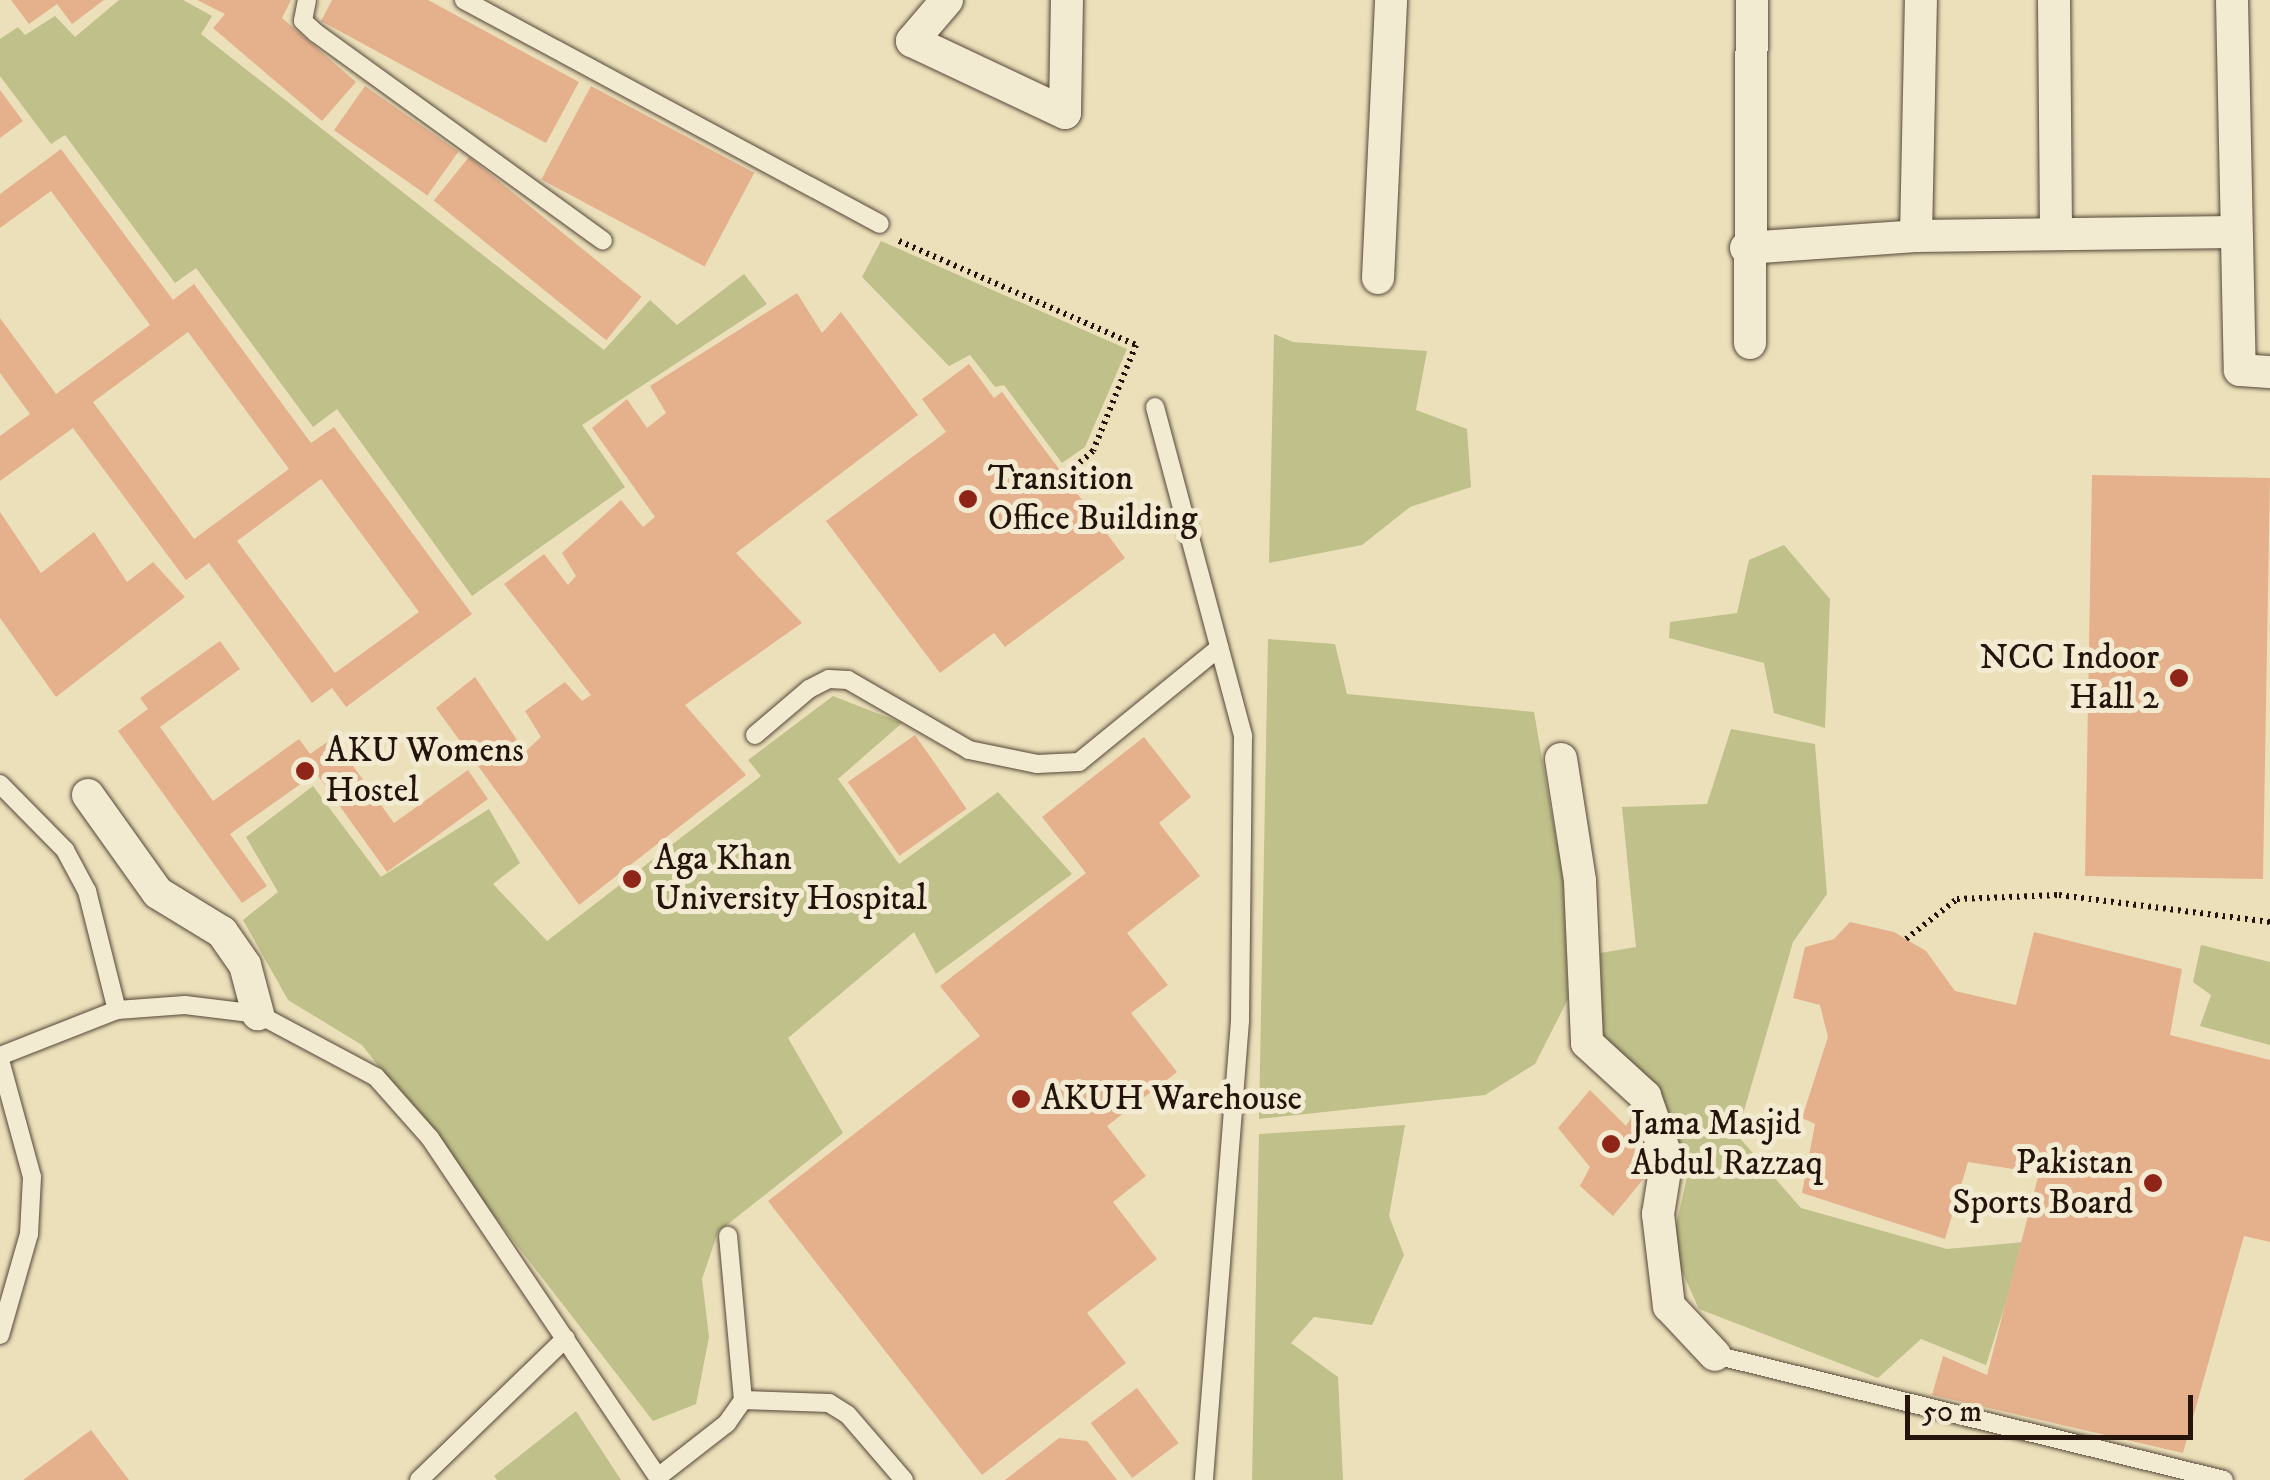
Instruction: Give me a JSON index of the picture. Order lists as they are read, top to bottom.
{
  "places": [
    "Transition Office Building",
    "NCC Indoor Hall 2",
    "AKU Womens Hostel",
    "Aga Khan University Hospital",
    "AKUH Warehouse",
    "Jama Masjid Abdul Razzaq",
    "Pakistan Sports Board"
  ],
  "scale_bar": "50 m"
}
